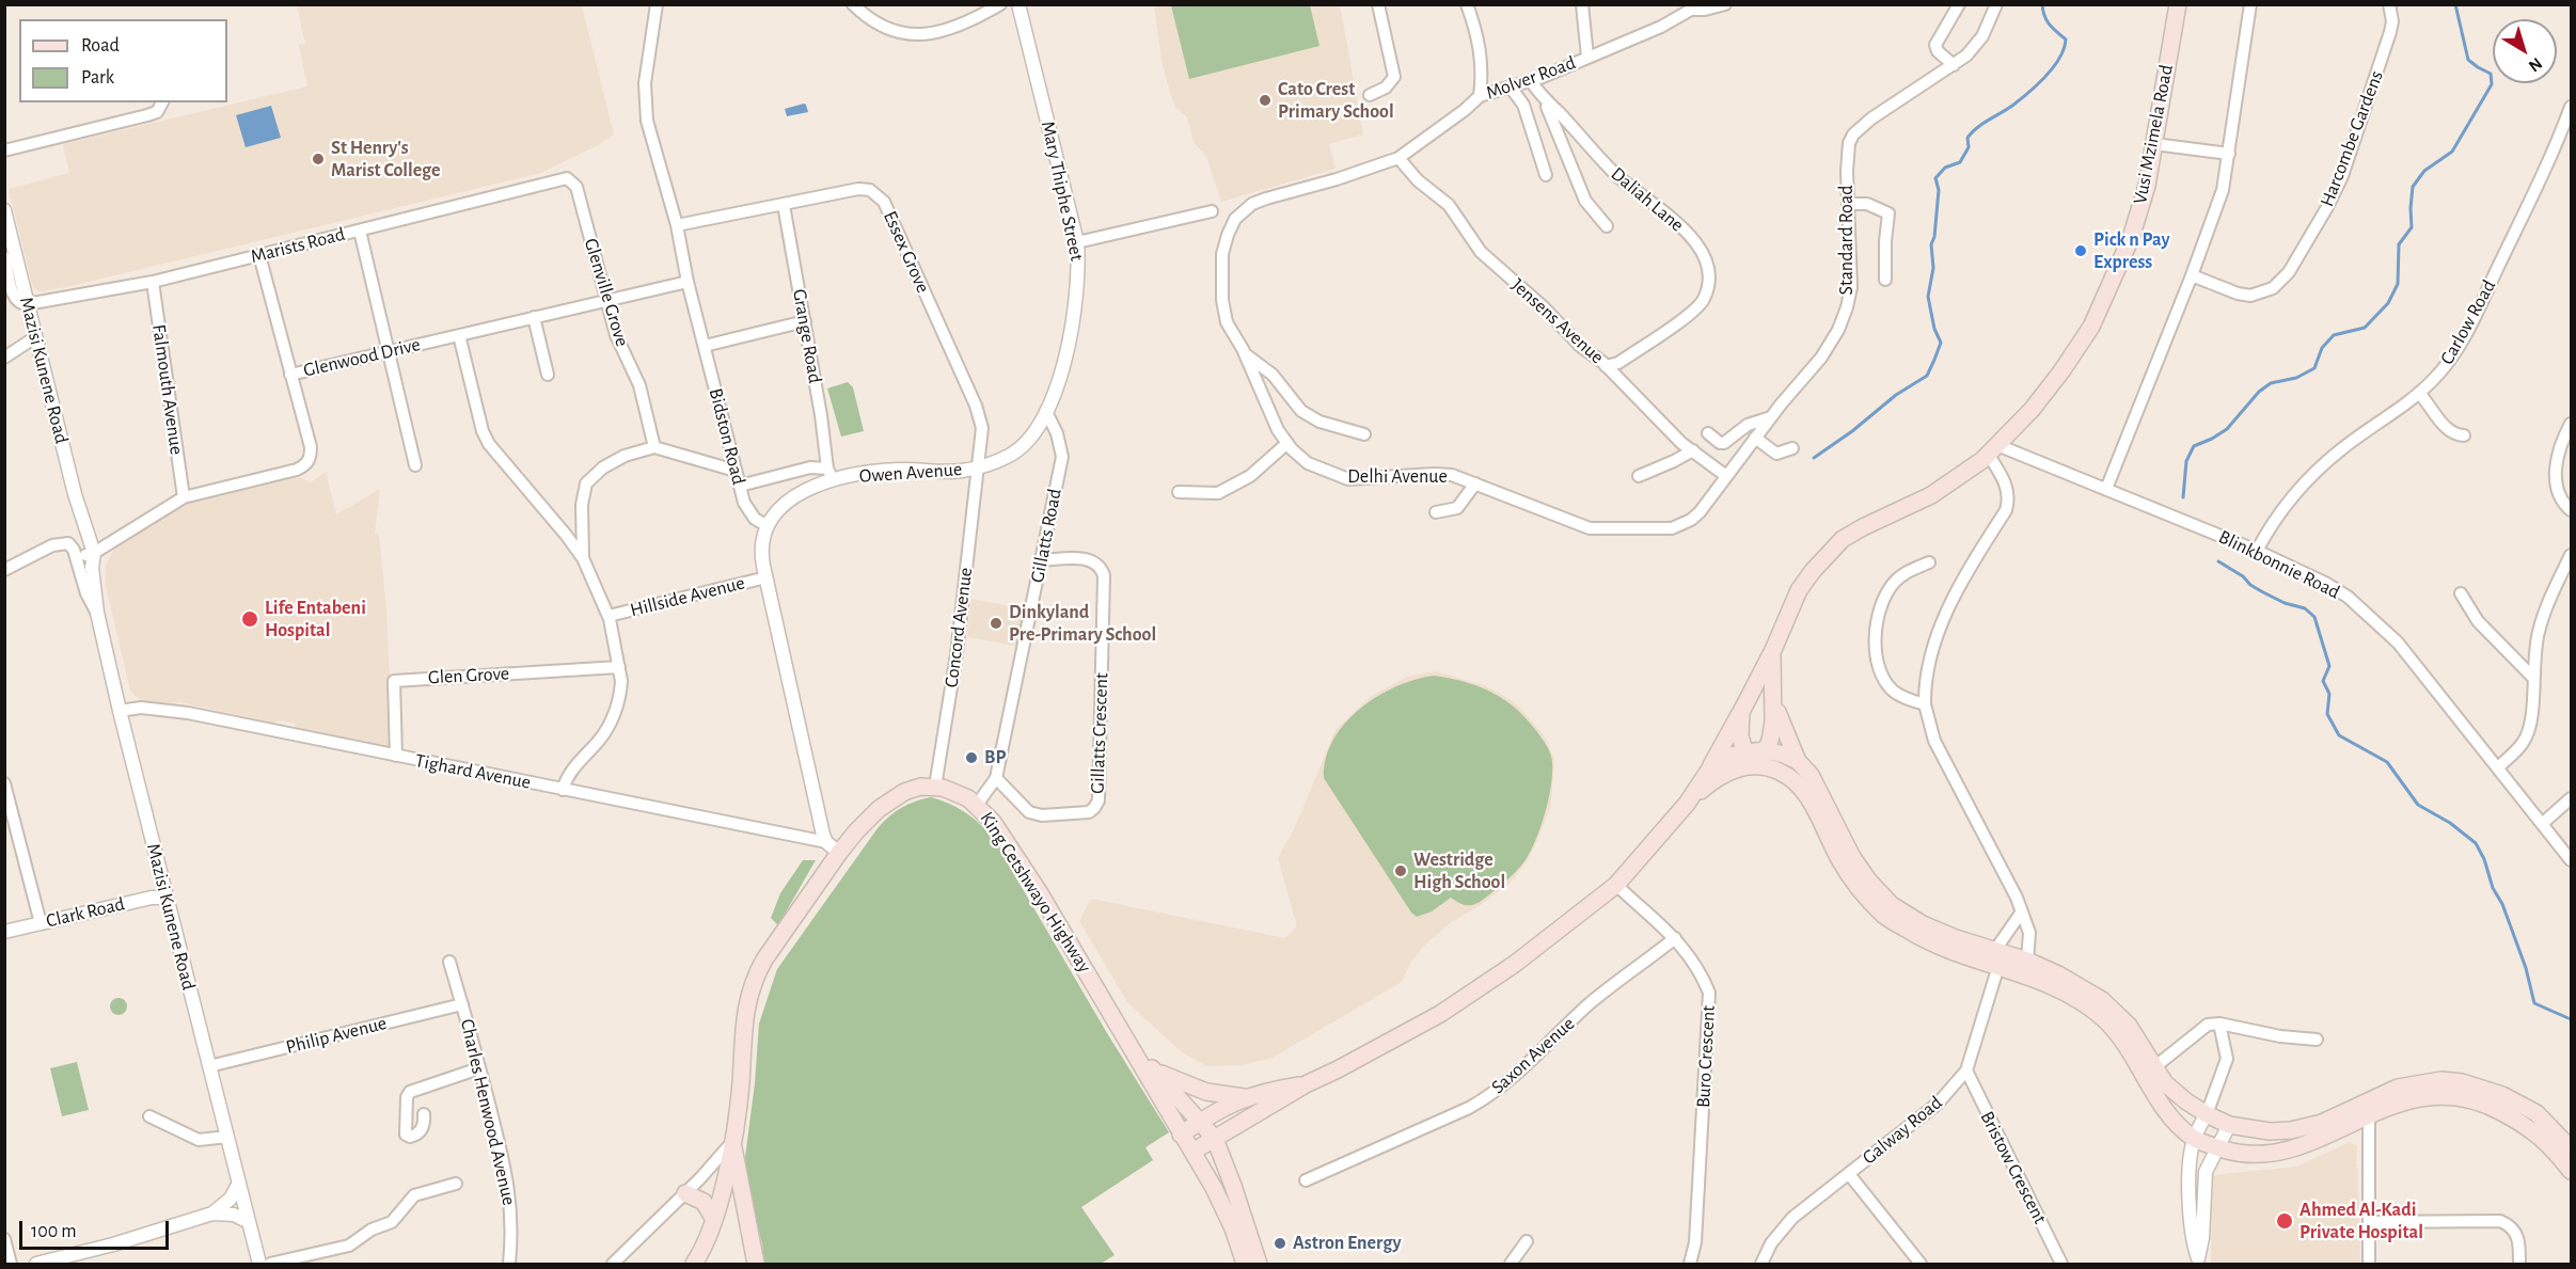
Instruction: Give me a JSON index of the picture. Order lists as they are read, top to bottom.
{
  "streets": {
    "main road": ["Vusi Mzimela Road", "King Cetshwayo Highway"],
    "street": [
      "Molver Road",
      "Harcombe Gardens",
      "Mary Thiphe Street",
      "Daliah Lane",
      "Standard Road",
      "Marists Road",
      "Essex Grove",
      "Glenville Grove",
      "Jensens Avenue",
      "Carlow Road",
      "Grange Road",
      "Glenwood Drive",
      "Mazisi Kunene Road",
      "Falmouth Avenue",
      "Bidston Road",
      "Owen Avenue",
      "Delhi Avenue",
      "Gillatts Road",
      "Blinkbonnie Road",
      "Hillside Avenue",
      "Concord Avenue",
      "Glen Grove",
      "Gillatts Crescent",
      "Tighard Avenue",
      "Clark Road",
      "Philip Avenue",
      "Saxon Avenue",
      "Buro Crescent",
      "Charles Henwood Avenue",
      "Galway Road",
      "Bristow Crescent"
    ]
  },
  "crossings": [
    ["Molver Road", "Daliah Lane"],
    ["Molver Road", "Jensens Avenue"],
    ["Molver Road", "Delhi Avenue"],
    ["Vusi Mzimela Road", "Blinkbonnie Road"],
    ["Mary Thiphe Street", "Owen Avenue"],
    ["Mary Thiphe Street", "Gillatts Road"],
    ["Daliah Lane", "Jensens Avenue"],
    ["Standard Road", "Jensens Avenue"],
    ["Standard Road", "Delhi Avenue"],
    ["Marists Road", "Glenville Grove"],
    ["Marists Road", "Mazisi Kunene Road"],
    ["Marists Road", "Falmouth Avenue"],
    ["Essex Grove", "Grange Road"],
    ["Essex Grove", "Bidston Road"],
    ["Essex Grove", "Owen Avenue"],
    ["Essex Grove", "Concord Avenue"],
    ["Glenville Grove", "Glenwood Drive"],
    ["Carlow Road", "Blinkbonnie Road"],
    ["Grange Road", "Owen Avenue"],
    ["Glenwood Drive", "Mazisi Kunene Road"],
    ["Glenwood Drive", "Falmouth Avenue"],
    ["Glenwood Drive", "Bidston Road"],
    ["Mazisi Kunene Road", "Tighard Avenue"],
    ["Mazisi Kunene Road", "Clark Road"],
    ["Mazisi Kunene Road", "Philip Avenue"],
    ["Bidston Road", "Owen Avenue"],
    ["Owen Avenue", "Gillatts Road"],
    ["Owen Avenue", "Concord Avenue"],
    ["Gillatts Road", "Gillatts Crescent"],
    ["Gillatts Road", "King Cetshwayo Highway"],
    ["Concord Avenue", "King Cetshwayo Highway"],
    ["Glen Grove", "Tighard Avenue"],
    ["Philip Avenue", "Charles Henwood Avenue"],
    ["Saxon Avenue", "Buro Crescent"],
    ["Galway Road", "Bristow Crescent"]
  ],
  "places": [
    "Cato Crest Primary School",
    "St Henry's Marist College",
    "Pick n Pay Express",
    "Life Entabeni Hospital",
    "Dinkyland Pre-Primary School",
    "BP",
    "Westridge High School",
    "Ahmed Al-Kadi Private Hospital",
    "Astron Energy"
  ],
  "legend": ["Road", "Park"],
  "scale_bar": "100 m",
  "north": "bottom right"
}
